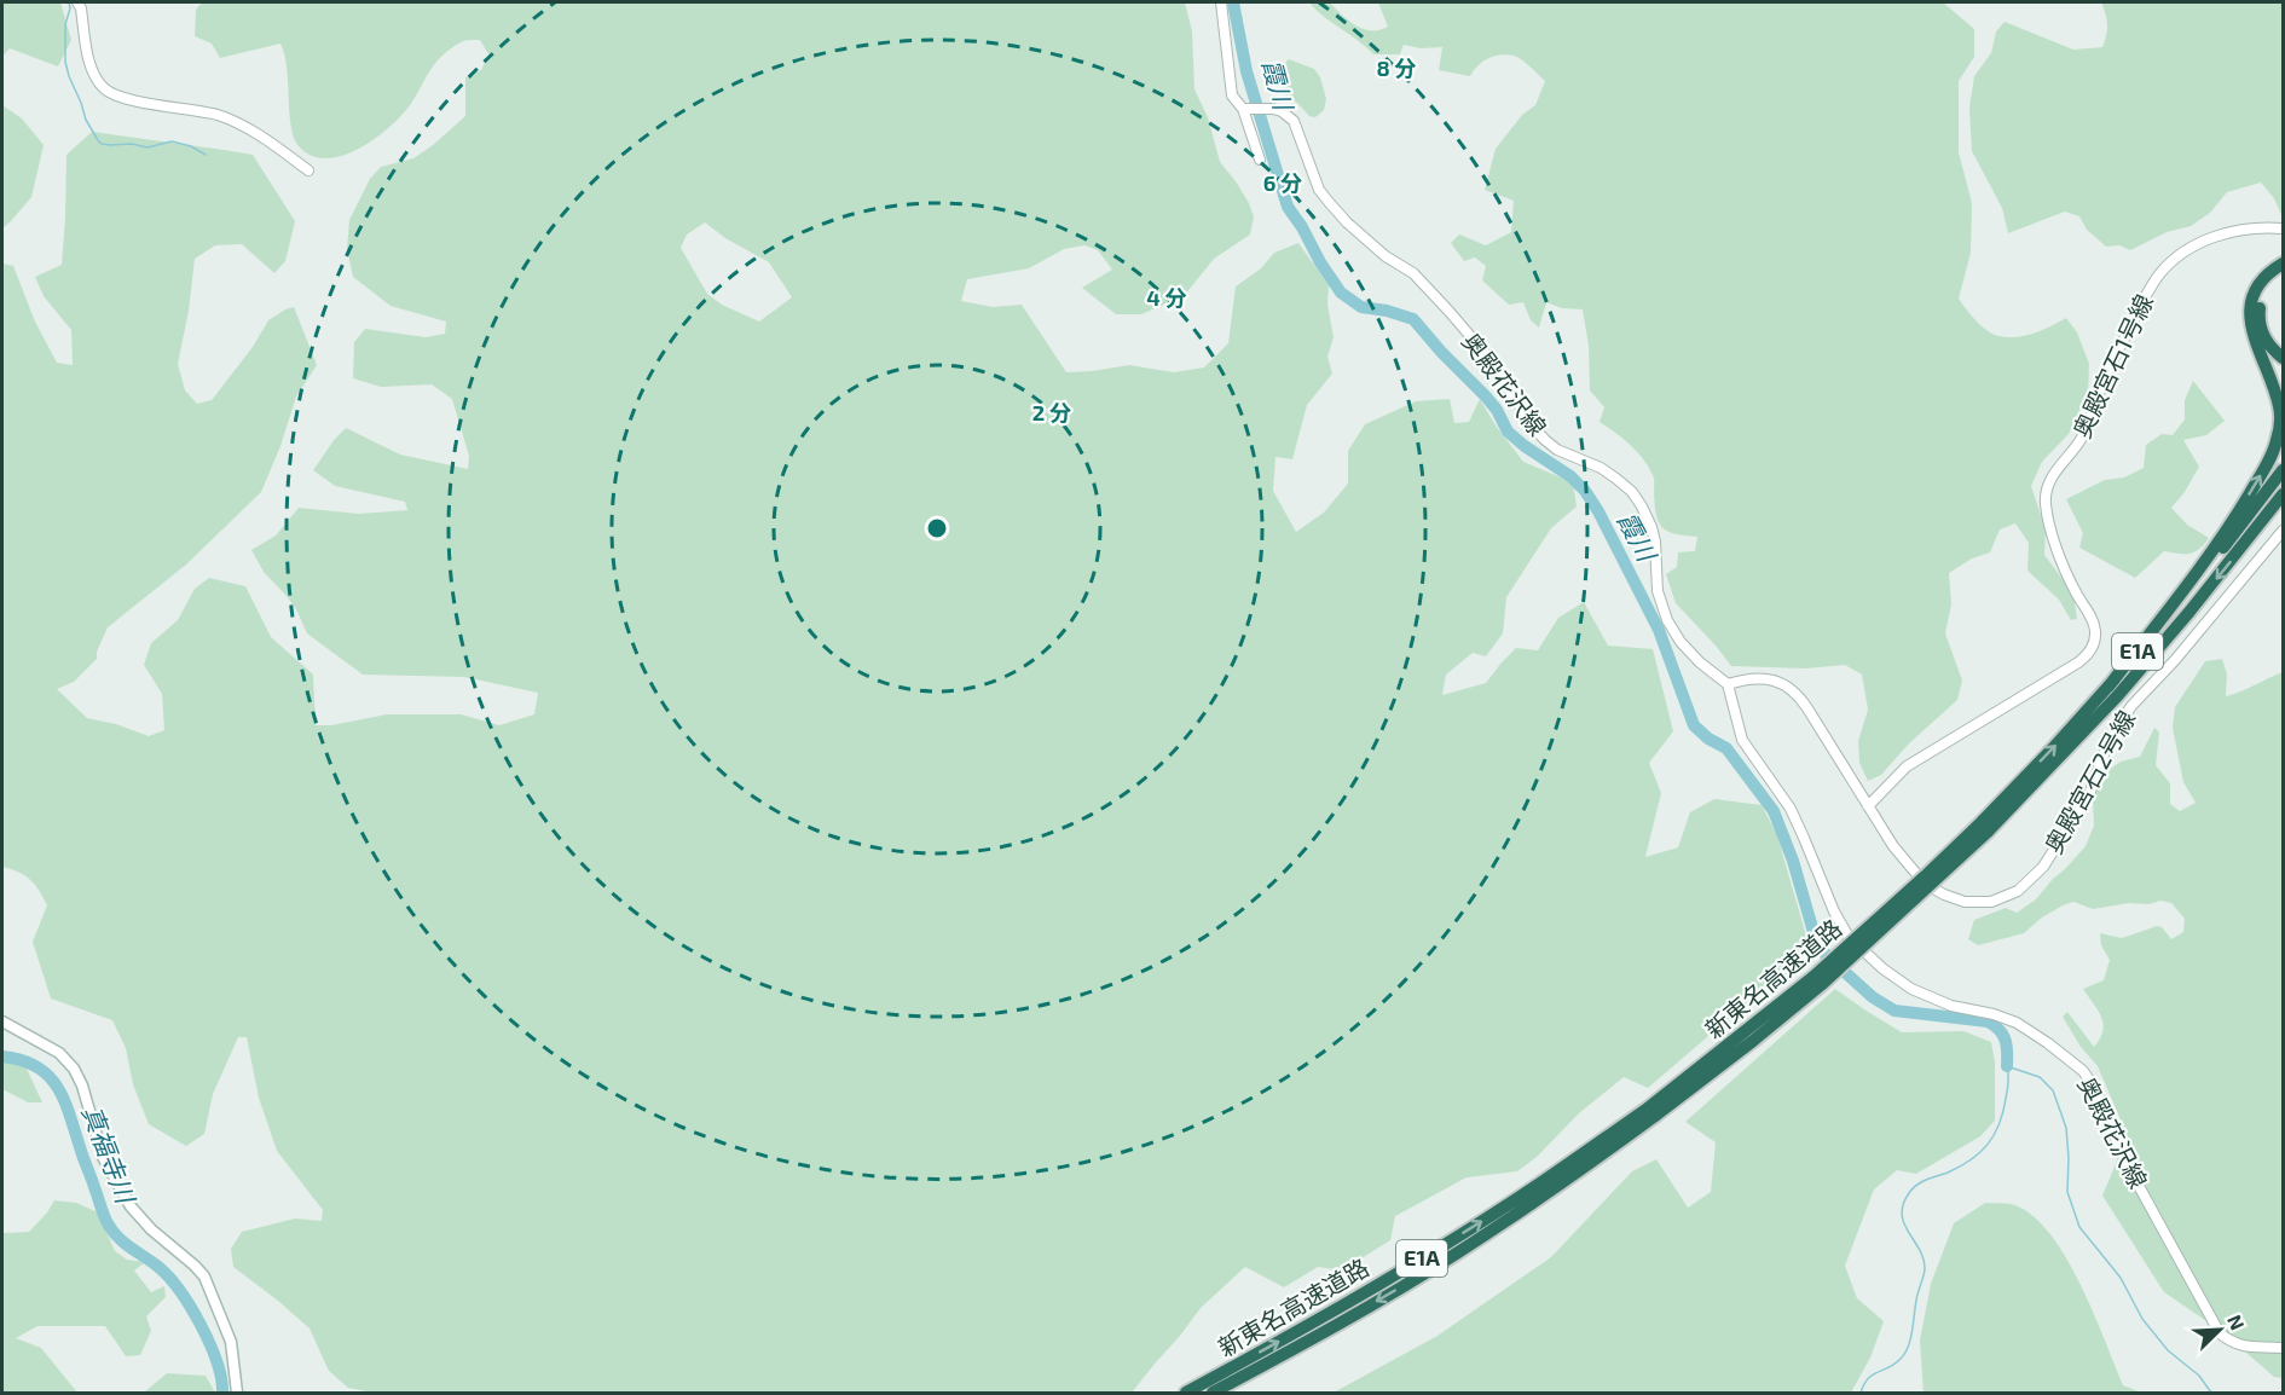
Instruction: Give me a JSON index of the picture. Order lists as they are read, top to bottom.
{
  "streets": {
    "highway": ["E1A", "新東名高速道路"],
    "street": ["奥殿宮石1号線", "奥殿花沢線", "奥殿宮石2号線"]
  },
  "crossings": [
    ["奥殿宮石1号線", "奥殿宮石2号線"],
    ["奥殿花沢線", "奥殿宮石2号線"]
  ],
  "water": ["霞川", "真福寺川"],
  "north": "top right",
  "rings": [
    "8 分",
    "6 分",
    "4 分",
    "2 分"
  ]
}
